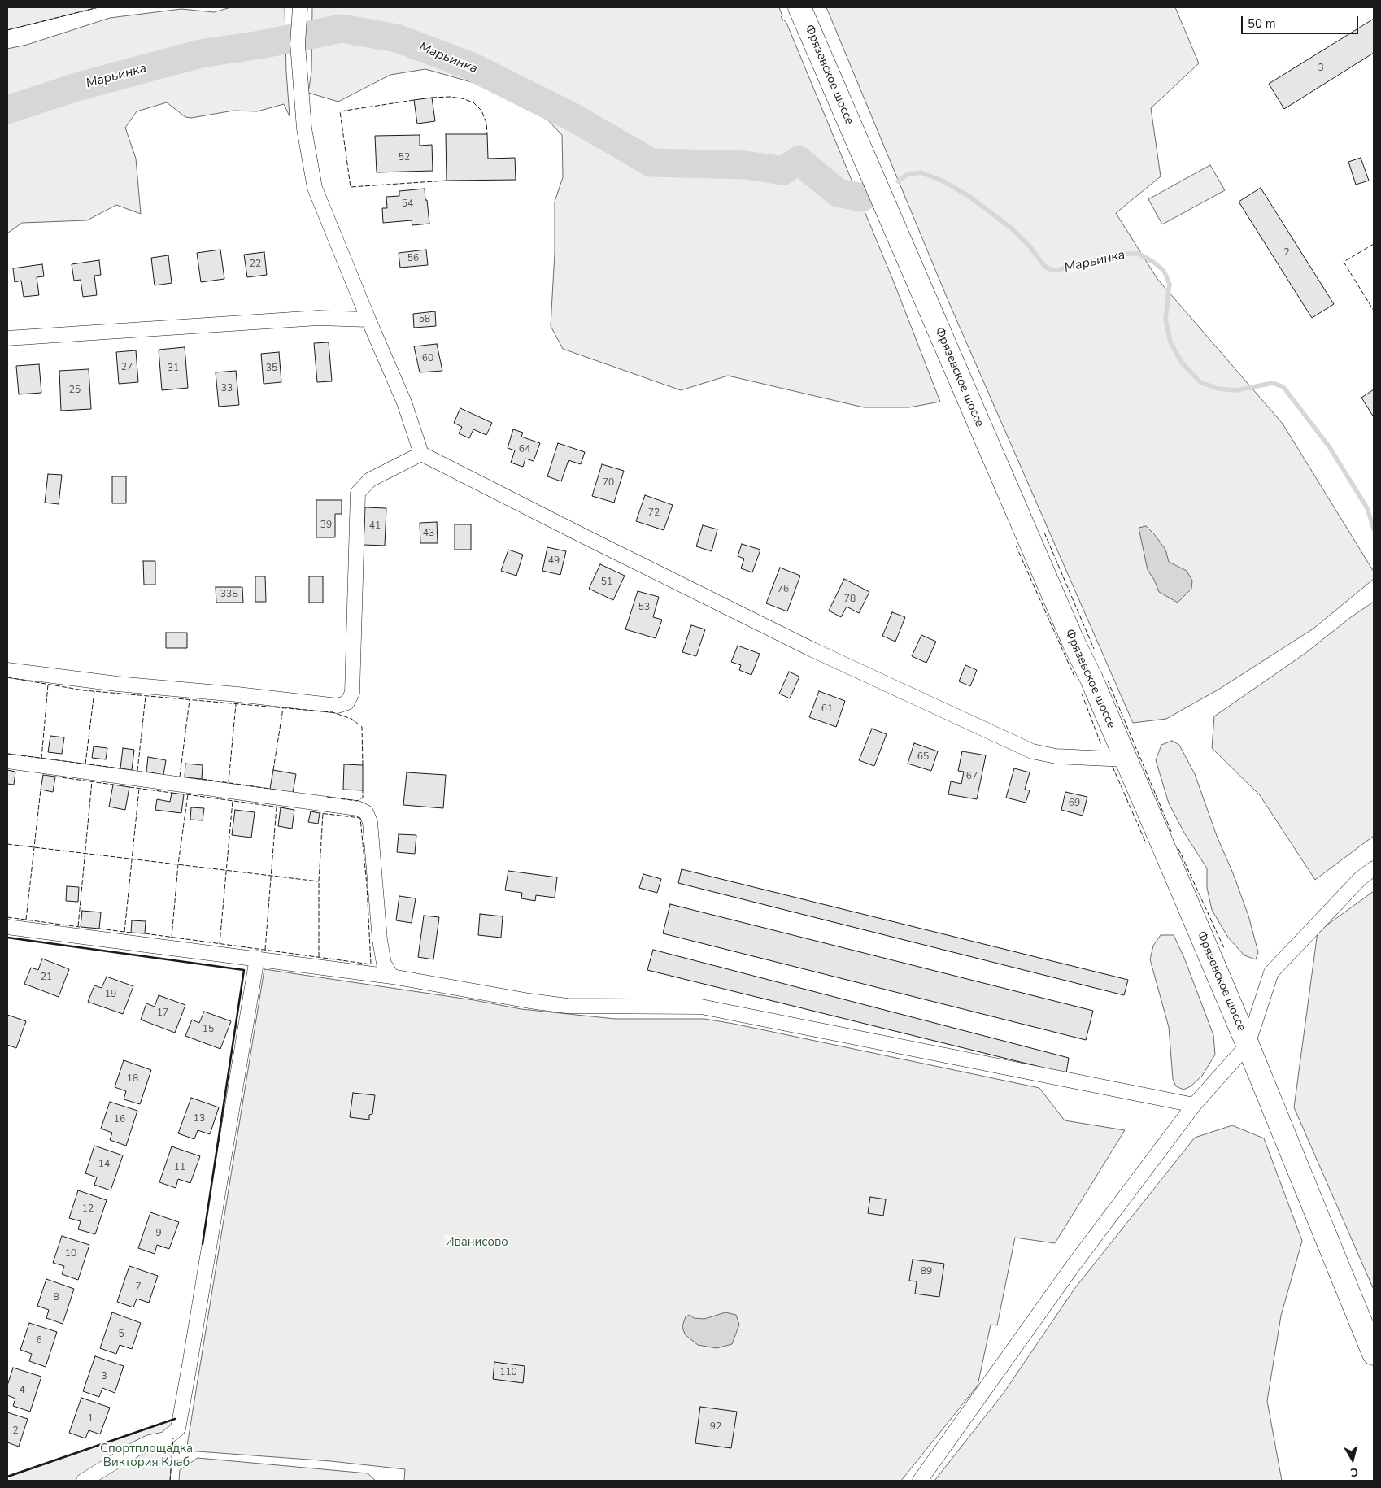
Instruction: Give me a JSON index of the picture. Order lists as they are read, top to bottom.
{
  "streets": {
    "highway": ["Фрязевское шоссе"]
  },
  "water": ["Марьинка"],
  "parks": ["Иванисово", "Спортплощадка Виктория Клаб"],
  "house_numbers": [
    "3",
    "52",
    "54",
    "2",
    "56",
    "22",
    "58",
    "60",
    "27",
    "31",
    "35",
    "33",
    "25",
    "64",
    "70",
    "72",
    "39",
    "41",
    "43",
    "49",
    "51",
    "76",
    "33Б",
    "78",
    "53",
    "61",
    "65",
    "67",
    "69",
    "21",
    "19",
    "17",
    "15",
    "18",
    "13",
    "16",
    "14",
    "11",
    "12",
    "9",
    "10",
    "89",
    "7",
    "8",
    "5",
    "6",
    "110",
    "3",
    "4",
    "1",
    "92",
    "2"
  ],
  "scale_bar": "50 m",
  "north": "bottom"
}
